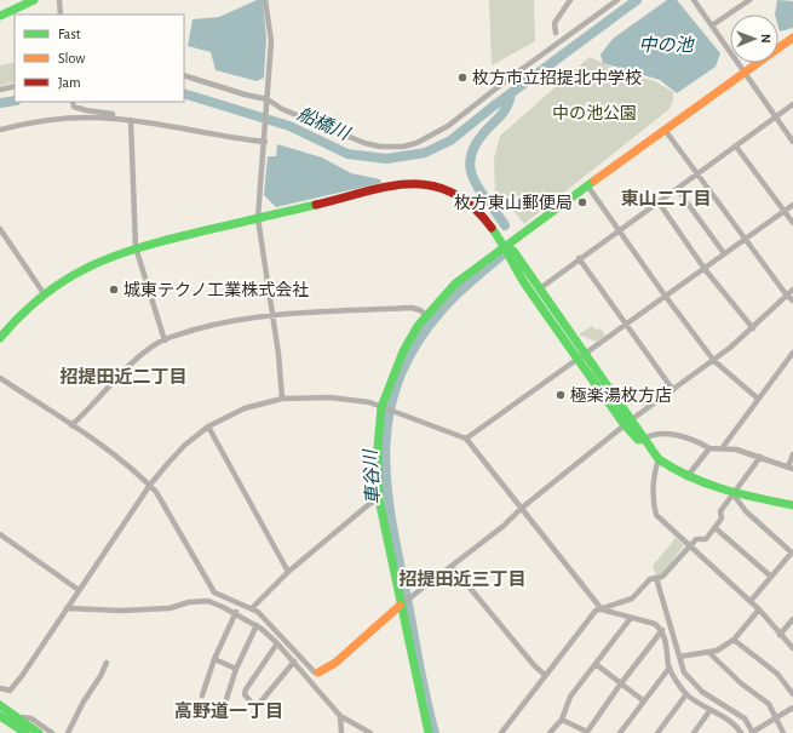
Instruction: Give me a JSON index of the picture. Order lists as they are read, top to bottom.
{
  "districts": [
    "東山二丁目",
    "招提田近二丁目",
    "招提田近三丁目",
    "高野道一丁目"
  ],
  "water": ["中の池", "船橋川", "車谷川"],
  "parks": ["中の池公園"],
  "places": [
    "枚方市立招提北中学校",
    "枚方東山郵便局",
    "城東テクノ工業株式会社",
    "極楽湯枚方店"
  ],
  "legend": ["Fast", "Slow", "Jam"],
  "north": "right"
}
